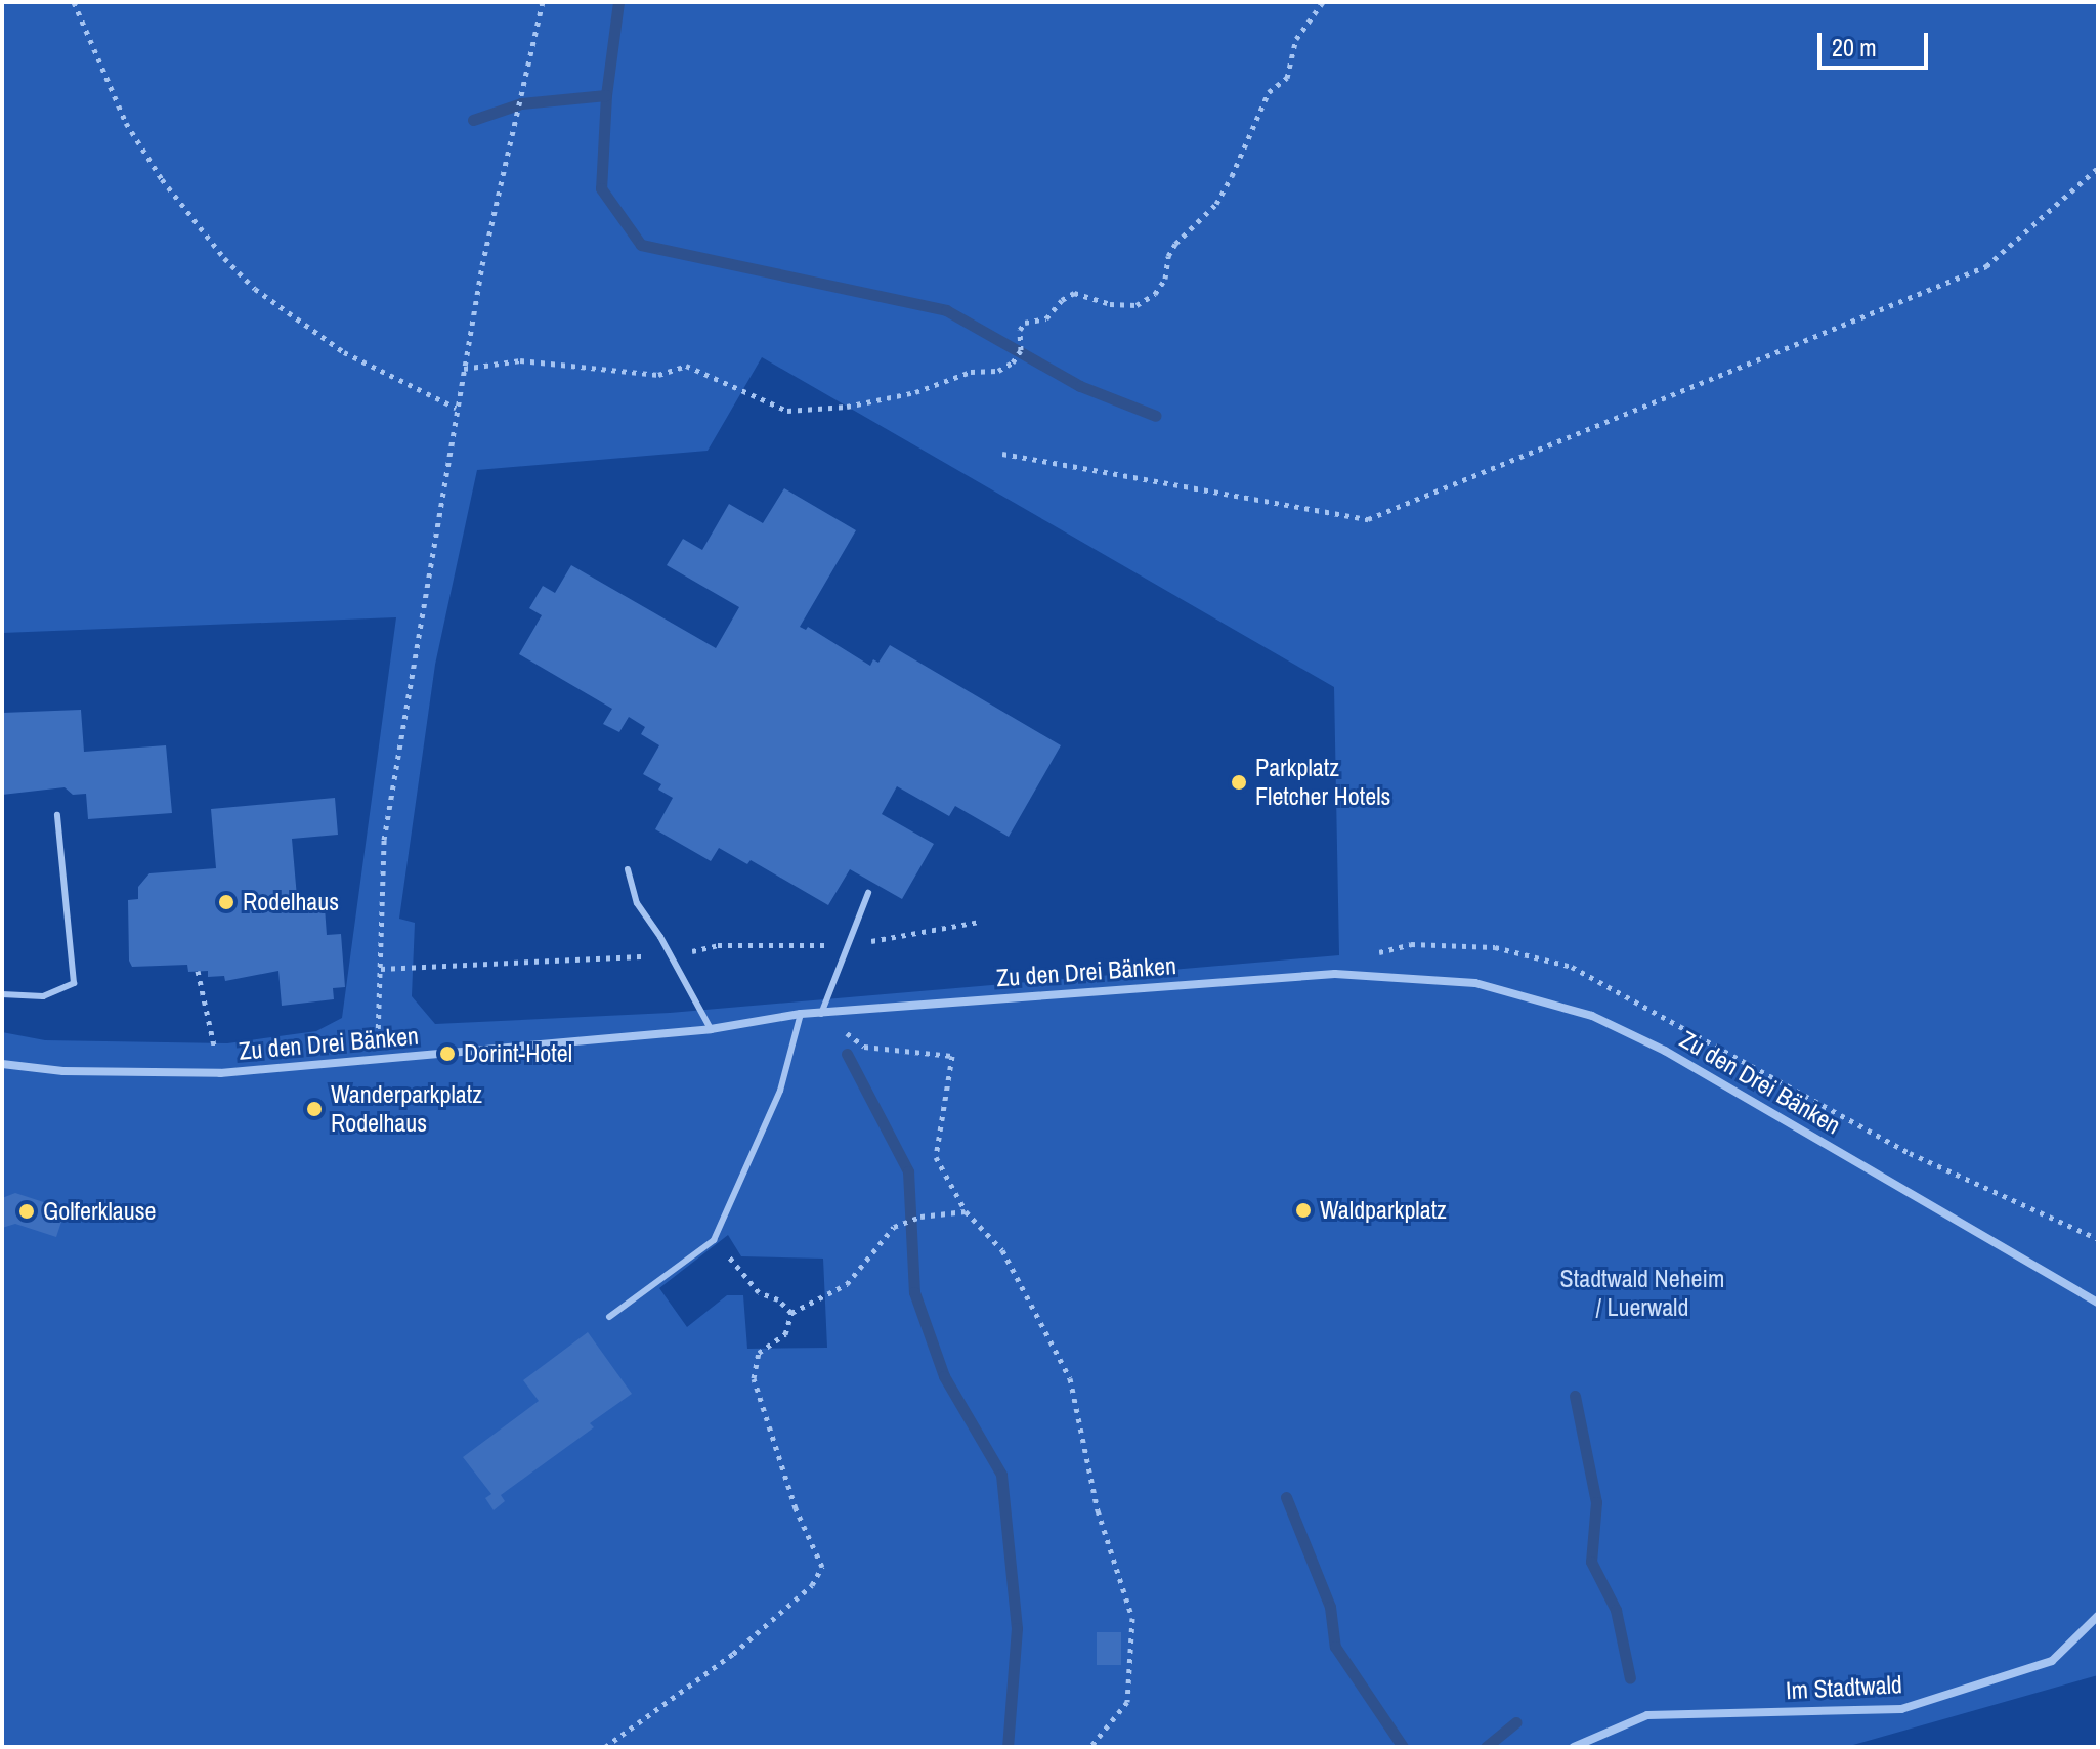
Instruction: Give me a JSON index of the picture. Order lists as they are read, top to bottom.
{
  "streets": {
    "street": ["Zu den Drei Bänken", "Im Stadtwald"]
  },
  "parks": ["Stadtwald Neheim / Luerwald"],
  "places": [
    "Parkplatz Fletcher Hotels",
    "Rodelhaus",
    "Dorint-Hotel",
    "Wanderparkplatz Rodelhaus",
    "Waldparkplatz",
    "Golferklause"
  ],
  "scale_bar": "20 m"
}
